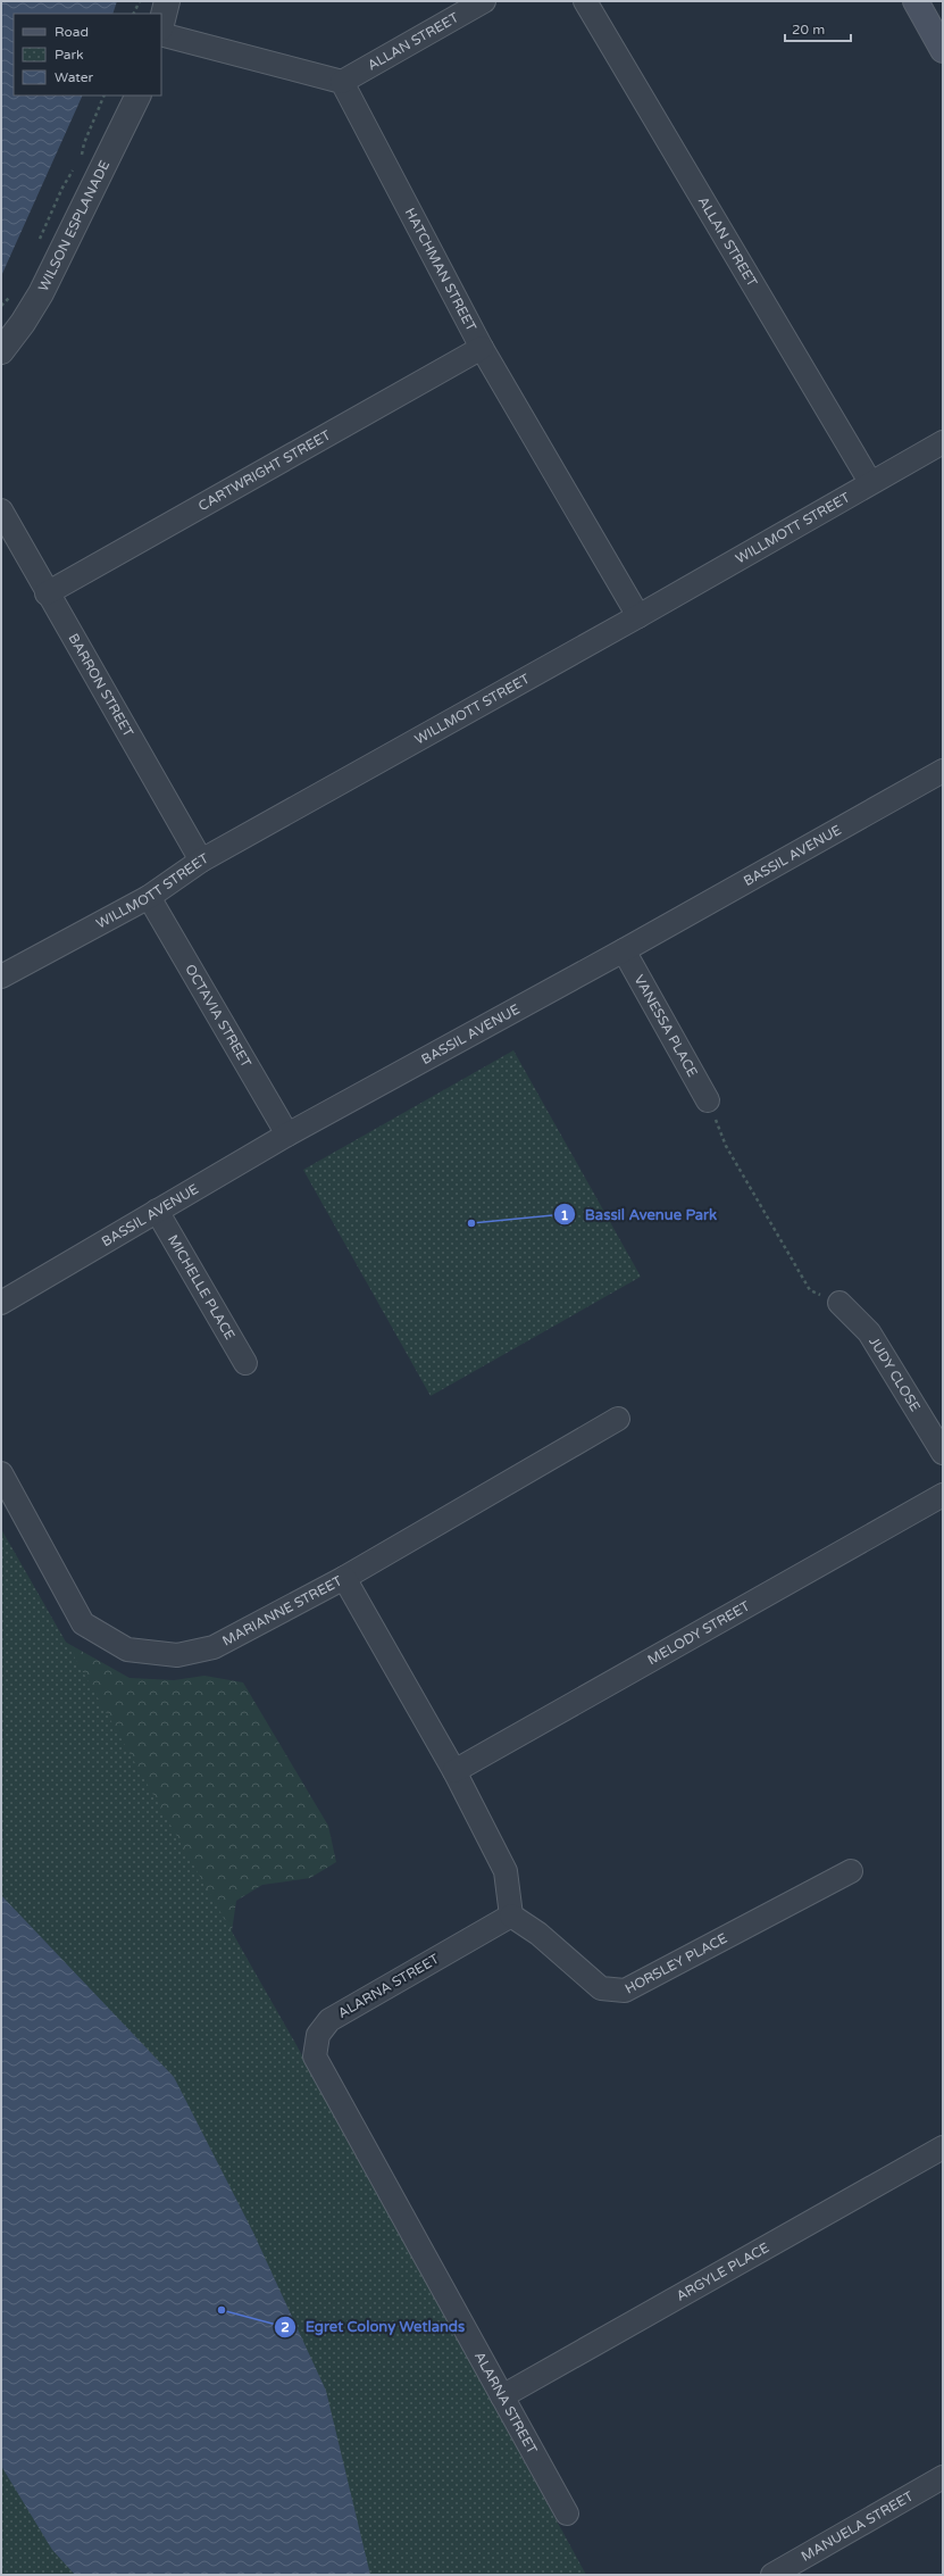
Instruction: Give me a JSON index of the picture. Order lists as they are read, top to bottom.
{
  "streets": {
    "street": [
      "ALLAN STREET",
      "WILSON ESPLANADE",
      "HATCHMAN STREET",
      "CARTWRIGHT STREET",
      "WILLMOTT STREET",
      "BARRON STREET",
      "BASSIL AVENUE",
      "OCTAVIA STREET",
      "VANESSA PLACE",
      "MICHELLE PLACE",
      "JUDY CLOSE",
      "MARIANNE STREET",
      "MELODY STREET",
      "HORSLEY PLACE",
      "ALARNA STREET",
      "ARGYLE PLACE",
      "MANUELA STREET"
    ]
  },
  "crossings": [
    ["ALLAN STREET", "HATCHMAN STREET"],
    ["ALLAN STREET", "WILLMOTT STREET"],
    ["HATCHMAN STREET", "CARTWRIGHT STREET"],
    ["HATCHMAN STREET", "WILLMOTT STREET"],
    ["CARTWRIGHT STREET", "BARRON STREET"],
    ["WILLMOTT STREET", "BARRON STREET"],
    ["WILLMOTT STREET", "OCTAVIA STREET"],
    ["BASSIL AVENUE", "OCTAVIA STREET"],
    ["BASSIL AVENUE", "VANESSA PLACE"],
    ["BASSIL AVENUE", "MICHELLE PLACE"],
    ["HORSLEY PLACE", "ALARNA STREET"],
    ["ALARNA STREET", "ARGYLE PLACE"]
  ],
  "places": ["Bassil Avenue Park", "Egret Colony Wetlands"],
  "legend": ["Road", "Park", "Water"],
  "scale_bar": "20 m"
}
